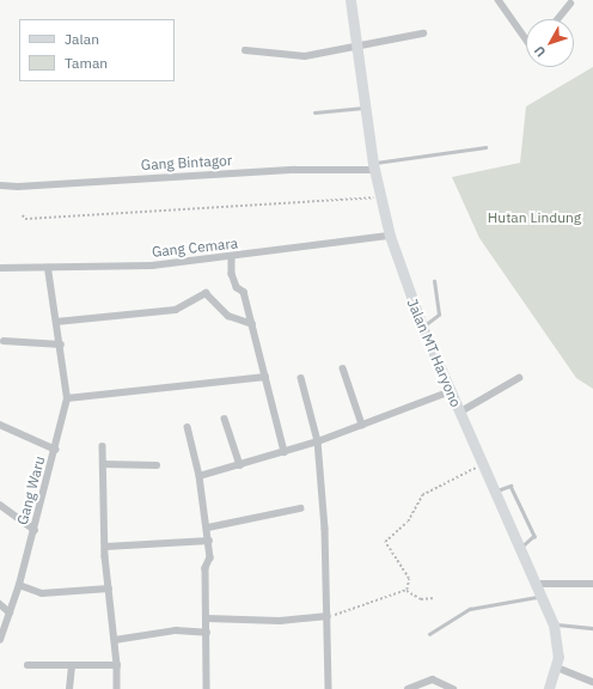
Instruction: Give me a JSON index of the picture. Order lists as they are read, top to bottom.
{
  "streets": {
    "main road": ["Jalan MT Haryono"],
    "street": ["Gang Bintagor", "Gang Cemara", "Gang Waru"]
  },
  "crossings": [
    ["Gang Bintagor", "Jalan MT Haryono"],
    ["Gang Cemara", "Jalan MT Haryono"]
  ],
  "parks": ["Hutan Lindung"],
  "legend": ["Jalan", "Taman"],
  "north": "bottom left"
}
